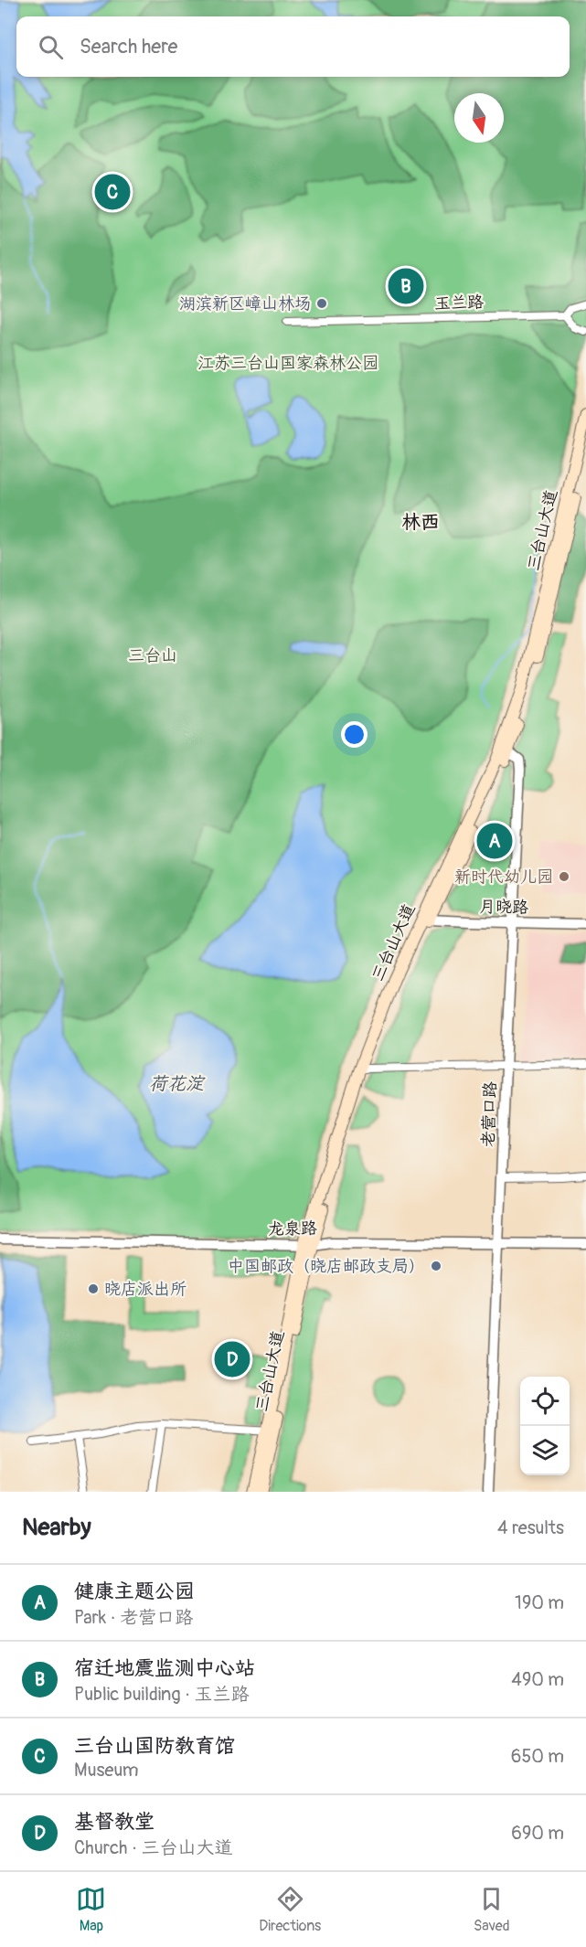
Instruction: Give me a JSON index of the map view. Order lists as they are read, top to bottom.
{
  "streets": {
    "main road": ["三台山大道"],
    "street": [
      "玉兰路",
      "月晓路",
      "老营口路",
      "龙泉路"
    ]
  },
  "crossings": [
    ["三台山大道", "月晓路"],
    ["三台山大道", "老营口路"],
    ["三台山大道", "龙泉路"],
    ["月晓路", "老营口路"],
    ["老营口路", "龙泉路"]
  ],
  "districts": ["林西"],
  "water": ["荷花淀"],
  "parks": ["江苏三台山国家森林公园", "三台山"],
  "places": [
    "湖滨新区嶂山林场",
    "新时代幼儿园",
    "中国邮政（晓店邮政支局）",
    "晓店派出所"
  ],
  "north": "bottom",
  "page": {
    "search": "Search here",
    "pins": [
      "C",
      "B",
      "A",
      "D"
    ],
    "heading": ["Nearby", "4 results"],
    "list": [
      {
        "mark": "A",
        "name": "健康主题公园",
        "note": "Park · 老营口路",
        "value": "190 m"
      },
      {
        "mark": "B",
        "name": "宿迁地震监测中心站",
        "note": "Public building · 玉兰路",
        "value": "490 m"
      },
      {
        "mark": "C",
        "name": "三台山国防教育馆",
        "note": "Museum",
        "value": "650 m"
      },
      {
        "mark": "D",
        "name": "基督教堂",
        "note": "Church · 三台山大道",
        "value": "690 m"
      }
    ],
    "nav": ["Map", "Directions", "Saved"]
  }
}
